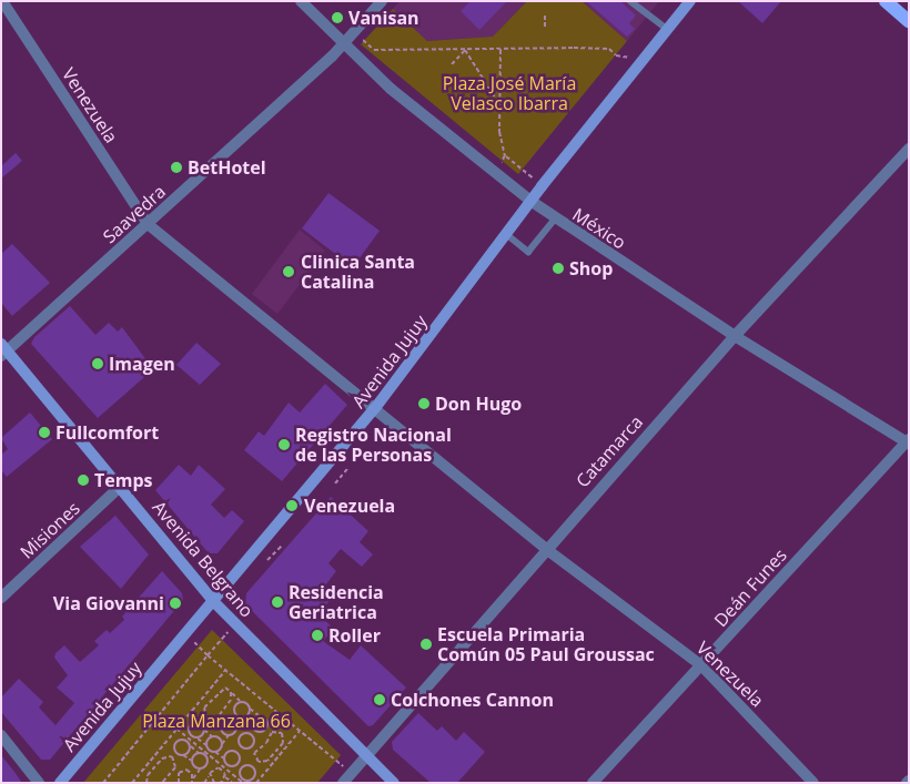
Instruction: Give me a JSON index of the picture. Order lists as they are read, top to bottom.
{
  "streets": {
    "main road": ["Avenida Jujuy", "Avenida Belgrano"],
    "street": [
      "Venezuela",
      "Saavedra",
      "México",
      "Catamarca",
      "Misiones",
      "Deán Funes"
    ]
  },
  "crossings": [
    ["Venezuela", "Saavedra"],
    ["Venezuela", "Avenida Jujuy"],
    ["Venezuela", "Catamarca"],
    ["Venezuela", "Deán Funes"],
    ["Saavedra", "México"],
    ["Saavedra", "Avenida Belgrano"],
    ["México", "Avenida Jujuy"],
    ["México", "Catamarca"],
    ["México", "Deán Funes"],
    ["Avenida Jujuy", "Avenida Belgrano"],
    ["Catamarca", "Avenida Belgrano"],
    ["Misiones", "Avenida Belgrano"]
  ],
  "parks": ["Plaza José María Velasco Ibarra", "Plaza Manzana 66"],
  "places": [
    "Vanisan",
    "BetHotel",
    "Shop",
    "Clinica Santa Catalina",
    "Imagen",
    "Don Hugo",
    "Fullcomfort",
    "Registro Nacional de las Personas",
    "Temps",
    "Venezuela",
    "Residencia Geriatrica",
    "Via Giovanni",
    "Roller",
    "Escuela Primaria Común 05 Paul Groussac",
    "Colchones Cannon"
  ]
}
